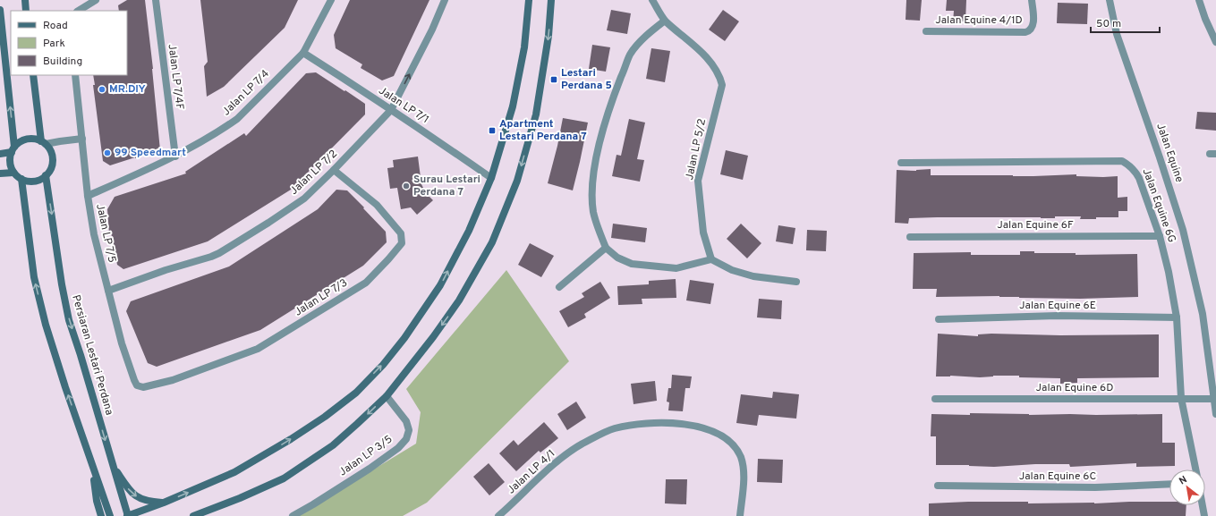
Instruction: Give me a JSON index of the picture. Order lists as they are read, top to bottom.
{
  "streets": {
    "main road": ["Persiaran Lestari Perdana"],
    "street": [
      "Jalan Equine 4/1D",
      "Jalan LP 7/4F",
      "Jalan LP 7/4",
      "Jalan LP 7/1",
      "Jalan LP 5/2",
      "Jalan Equine",
      "Jalan LP 7/2",
      "Jalan Equine 6G",
      "Jalan Equine 6F",
      "Jalan LP 7/5",
      "Jalan LP 7/3",
      "Jalan Equine 6E",
      "Jalan Equine 6D",
      "Jalan LP 3/5",
      "Jalan LP 4/1",
      "Jalan Equine 6C"
    ]
  },
  "crossings": [
    ["Jalan LP 7/4F", "Jalan LP 7/4"],
    ["Jalan LP 7/4", "Jalan LP 7/1"],
    ["Jalan LP 7/4", "Jalan LP 7/5"],
    ["Jalan LP 7/1", "Jalan LP 7/2"],
    ["Jalan Equine", "Jalan Equine 6D"],
    ["Jalan LP 7/2", "Jalan LP 7/5"],
    ["Jalan LP 7/2", "Jalan LP 7/3"],
    ["Jalan Equine 6G", "Jalan Equine 6F"],
    ["Jalan Equine 6G", "Jalan Equine 6E"],
    ["Jalan Equine 6G", "Jalan Equine 6D"],
    ["Jalan LP 7/5", "Jalan LP 7/3"]
  ],
  "places": {
    "transit": ["Lestari Perdana 5", "Apartment Lestari Perdana 7"],
    "other": ["MR.DIY", "99 Speedmart", "Surau Lestari Perdana 7"]
  },
  "legend": ["Road", "Park", "Building"],
  "scale_bar": "50 m",
  "north": "top left"
}
